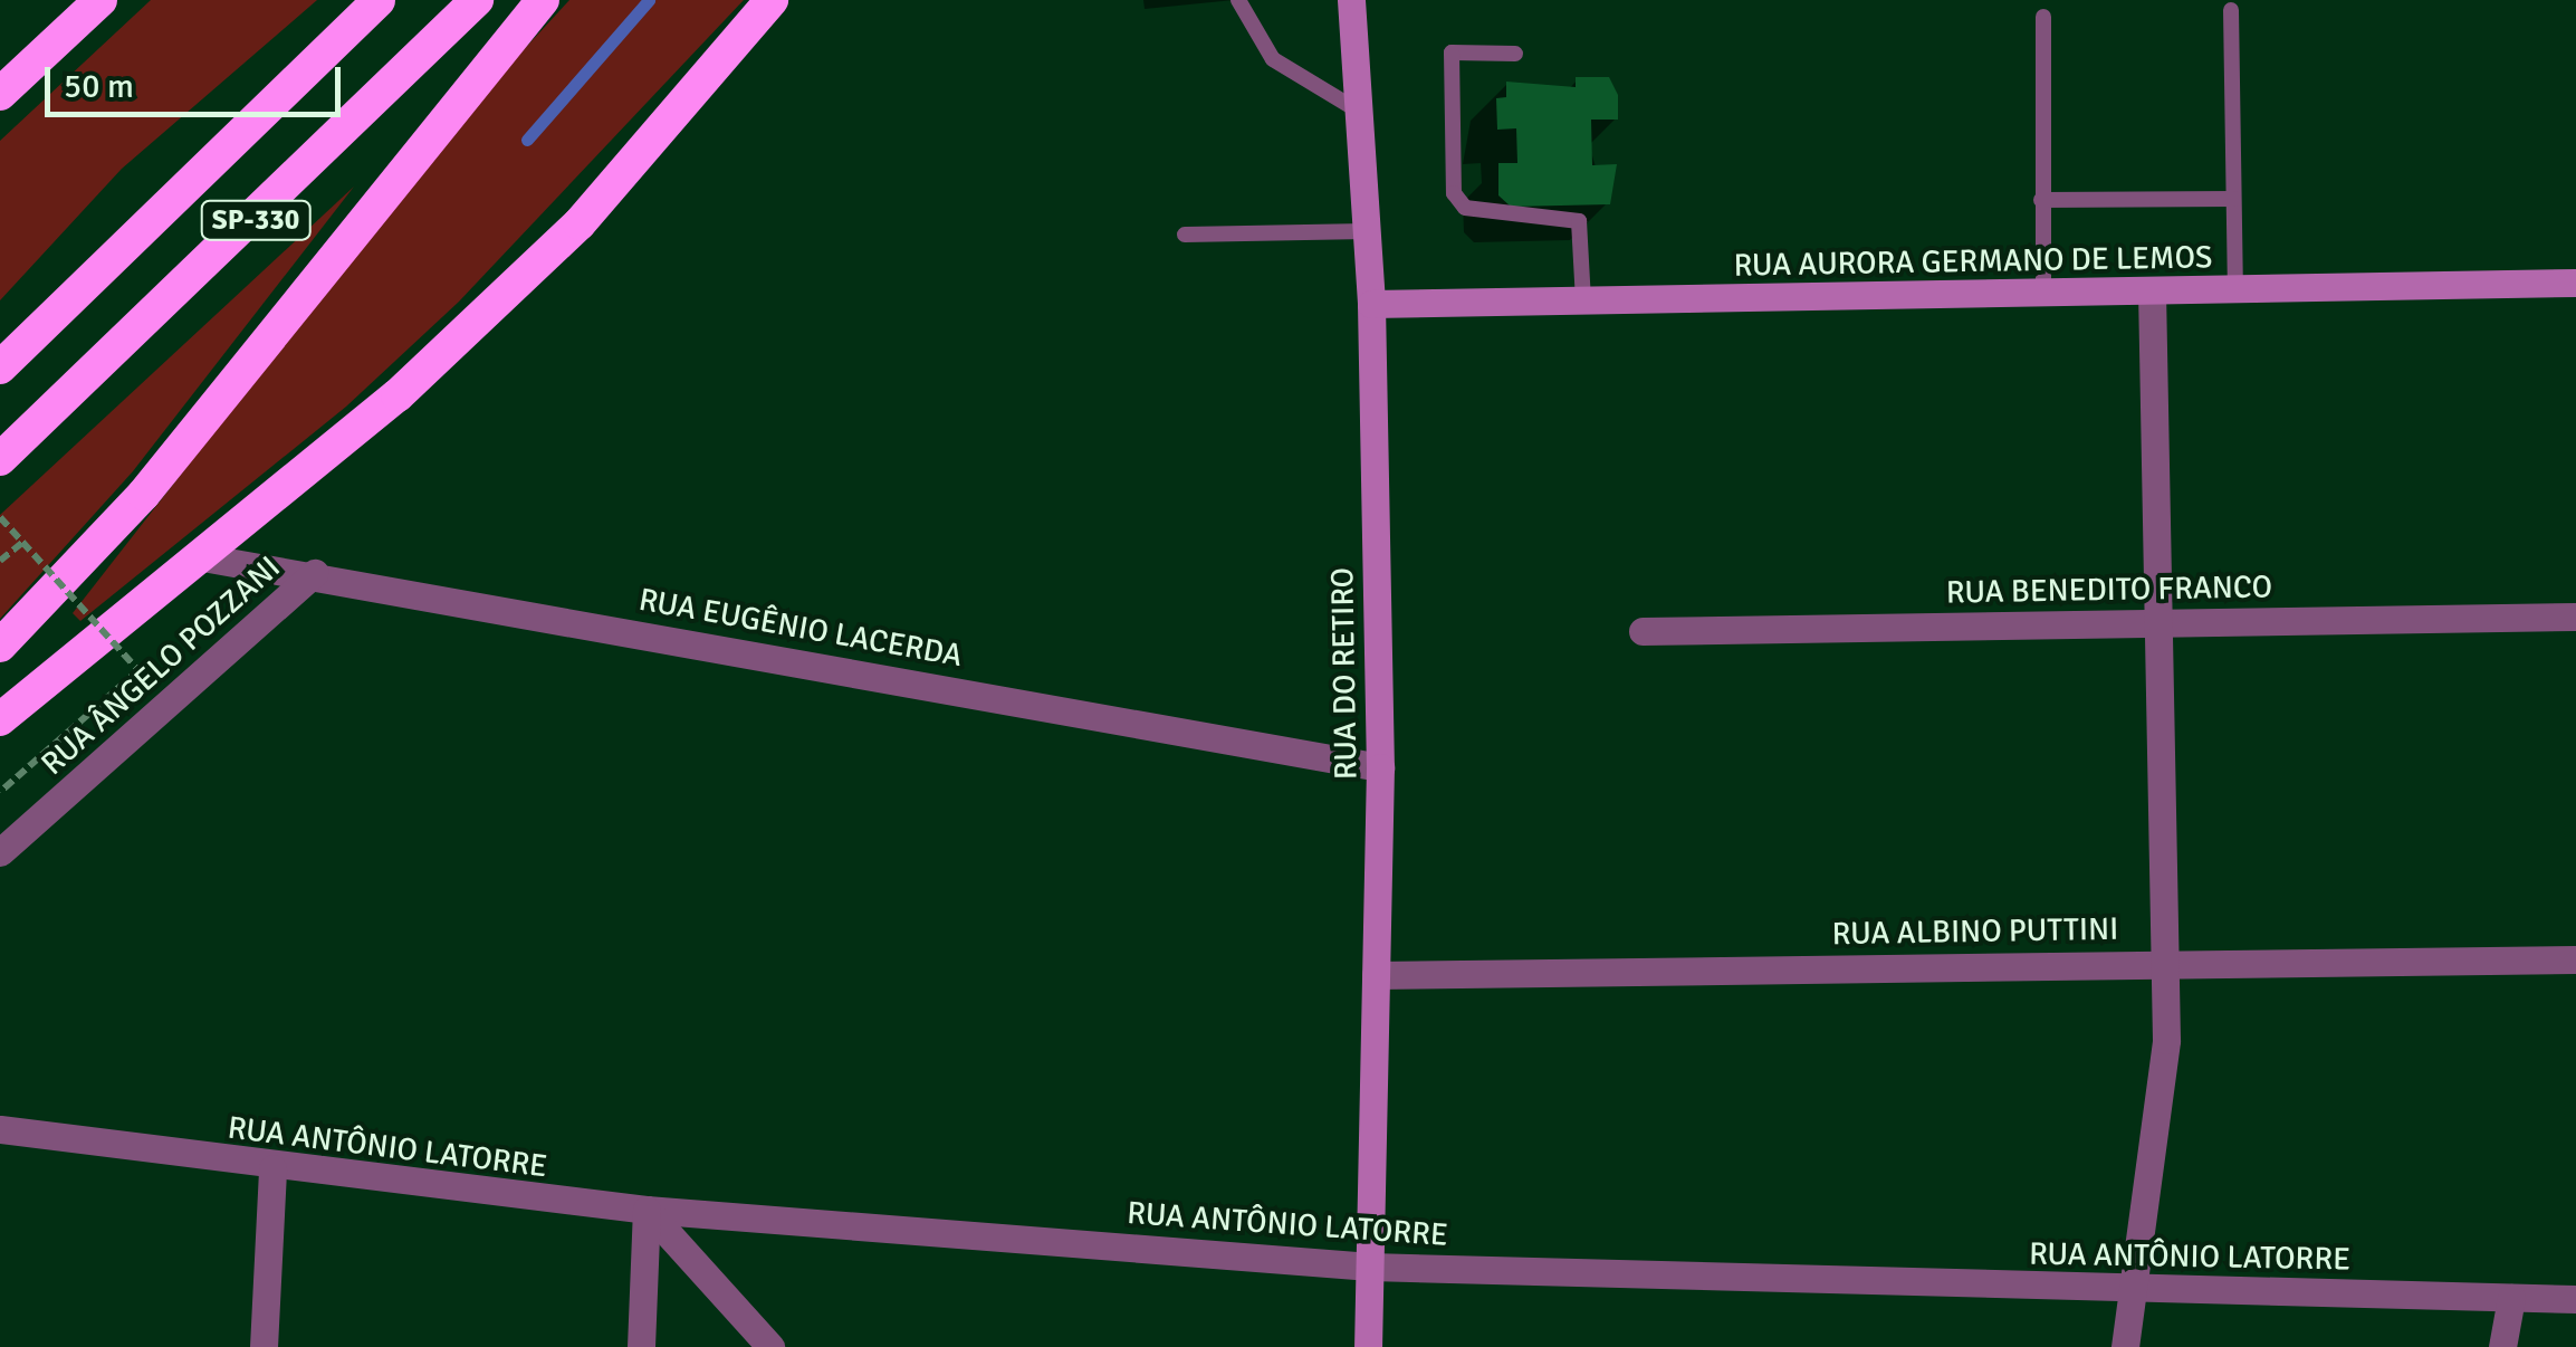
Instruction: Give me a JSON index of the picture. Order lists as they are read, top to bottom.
{
  "streets": {
    "highway": ["SP-330"],
    "main road": ["RUA AURORA GERMANO DE LEMOS", "RUA DO RETIRO"],
    "street": [
      "RUA BENEDITO FRANCO",
      "RUA EUGÊNIO LACERDA",
      "RUA ÂNGELO POZZANI",
      "RUA ALBINO PUTTINI",
      "RUA ANTÔNIO LATORRE"
    ]
  },
  "crossings": [
    ["RUA AURORA GERMANO DE LEMOS", "RUA DO RETIRO"],
    ["RUA EUGÊNIO LACERDA", "RUA ÂNGELO POZZANI"],
    ["RUA EUGÊNIO LACERDA", "RUA DO RETIRO"],
    ["RUA DO RETIRO", "RUA ALBINO PUTTINI"],
    ["RUA DO RETIRO", "RUA ANTÔNIO LATORRE"]
  ],
  "scale_bar": "50 m"
}
